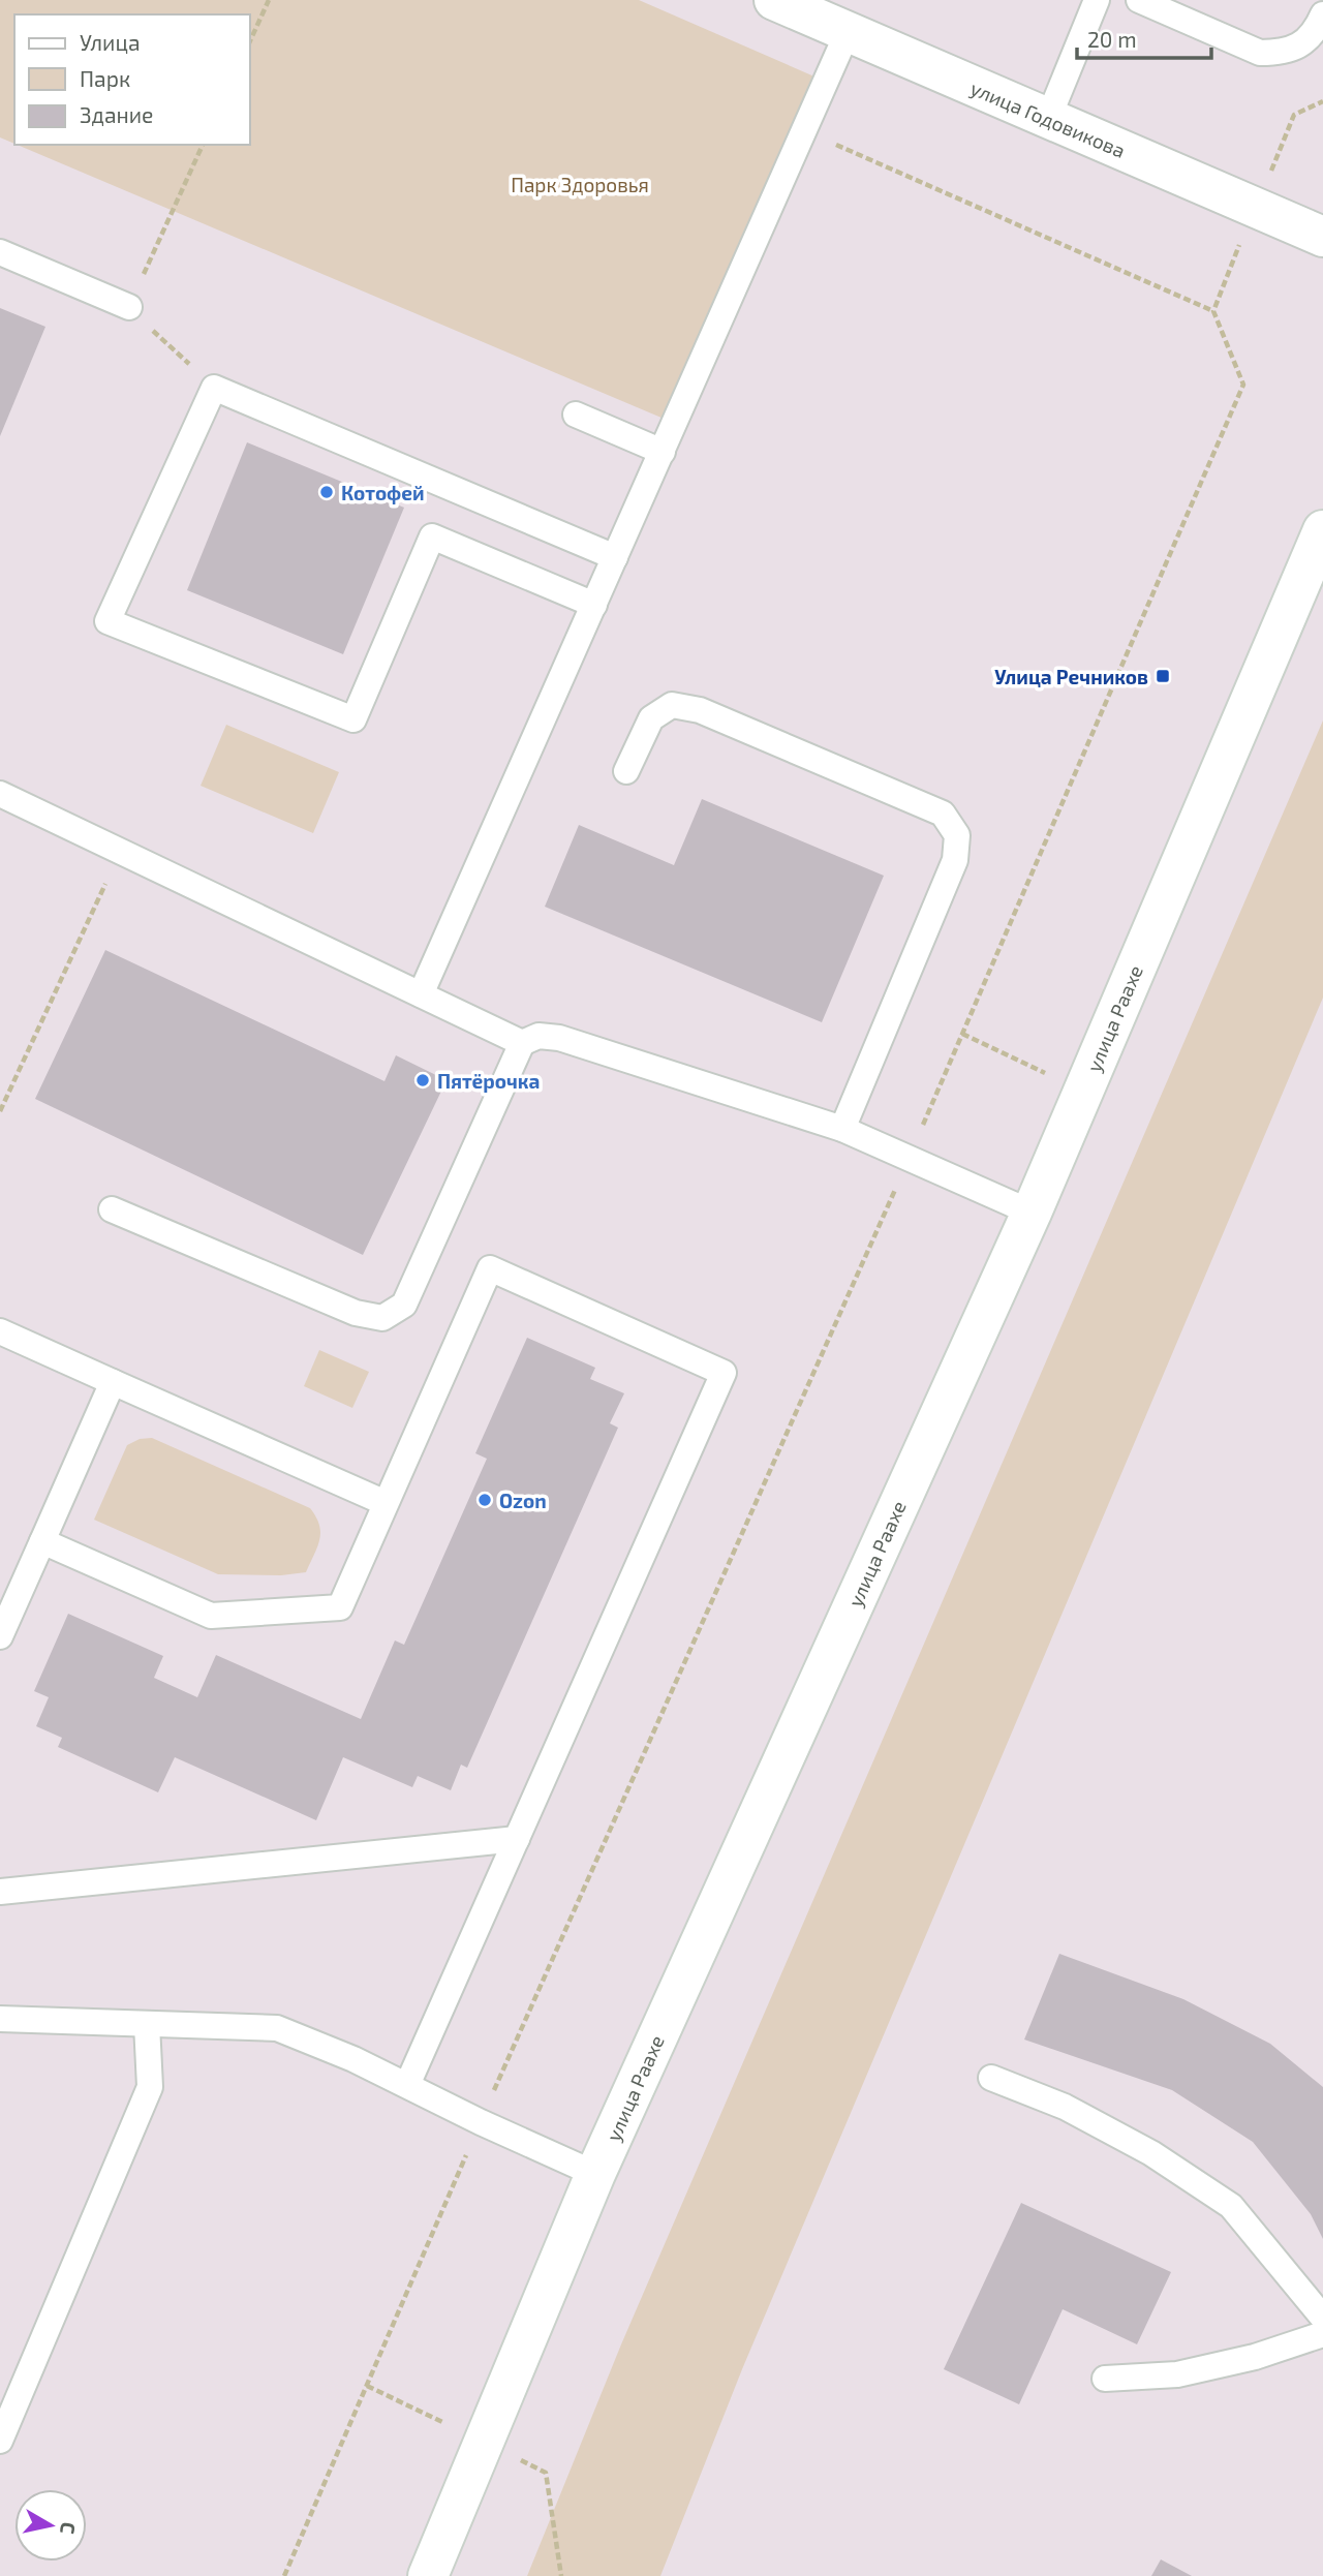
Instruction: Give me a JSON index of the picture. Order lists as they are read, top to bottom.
{
  "streets": {
    "main road": ["улица Годовикова", "улица Раахе"]
  },
  "parks": ["Парк Здоровья"],
  "places": {
    "other": ["Котофей", "Пятёрочка", "Ozon"],
    "transit": ["Улица Речников"]
  },
  "legend": ["Улица", "Парк", "Здание"],
  "scale_bar": "20 m",
  "north": "right"
}
